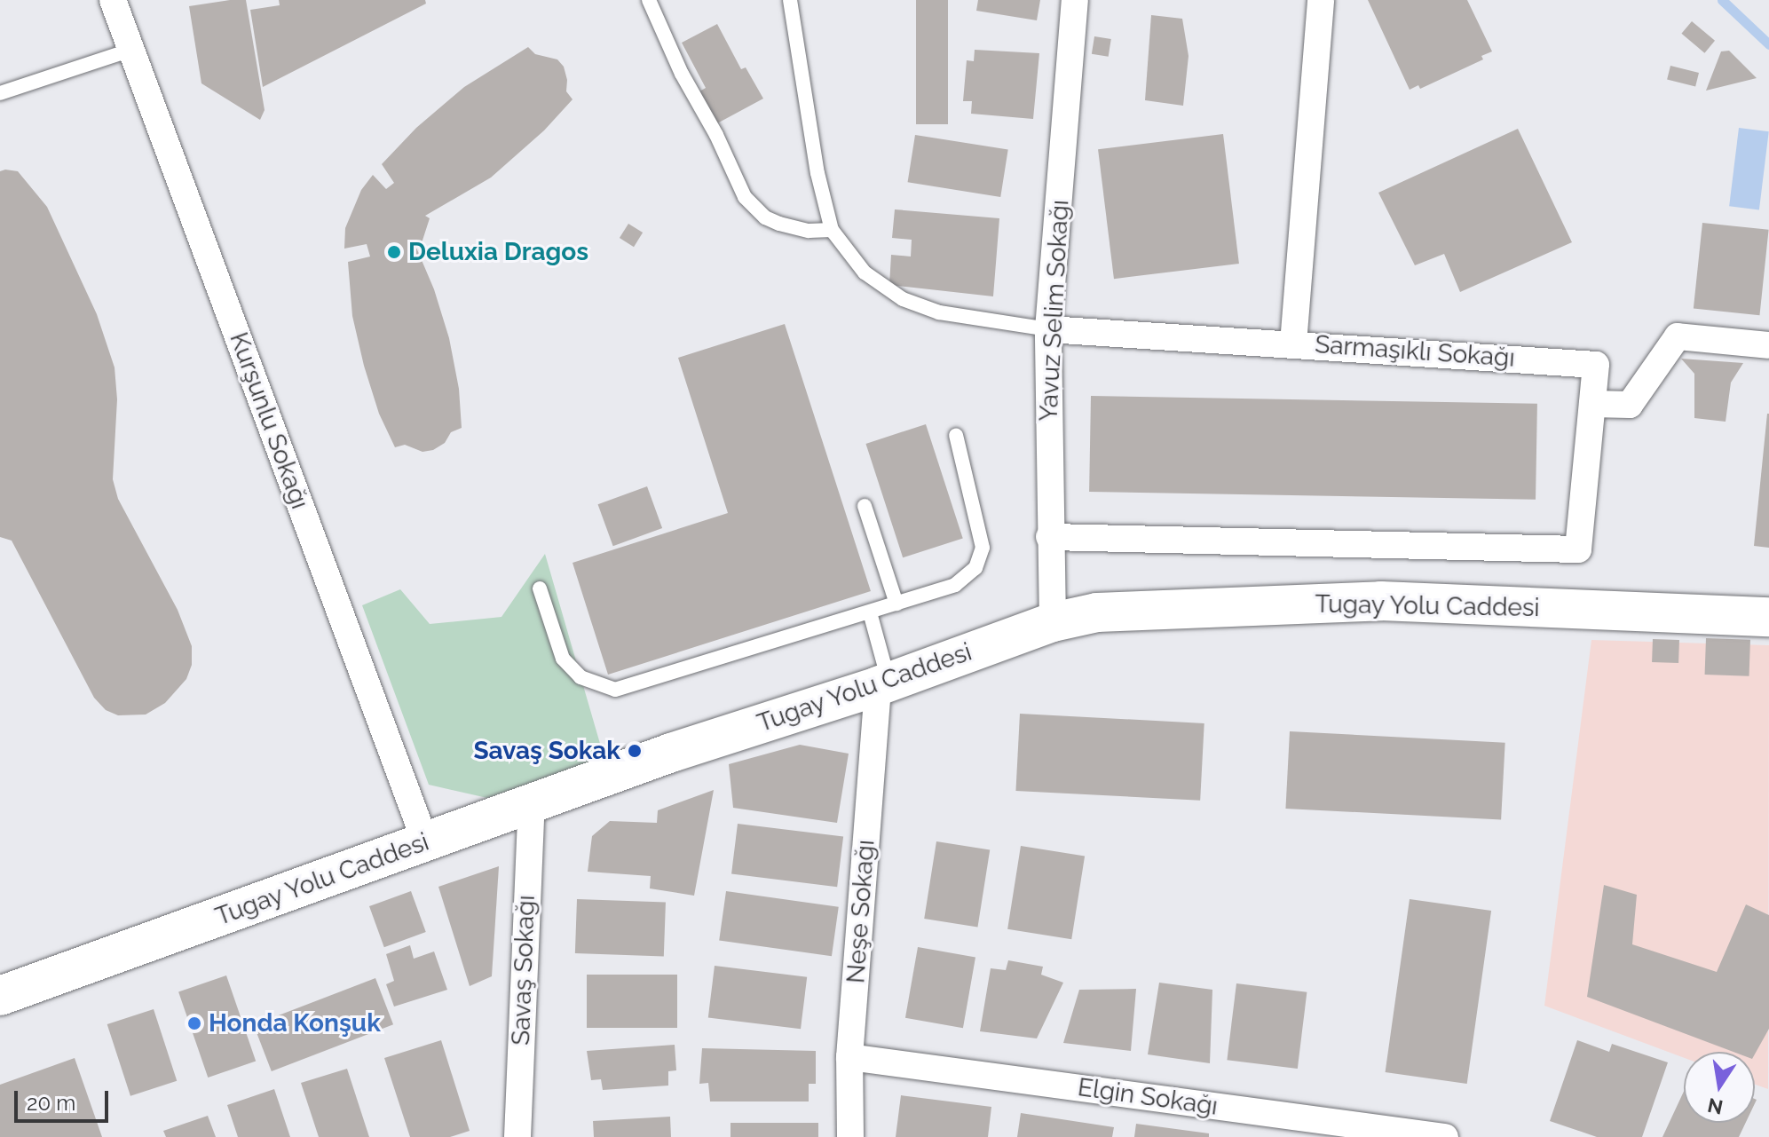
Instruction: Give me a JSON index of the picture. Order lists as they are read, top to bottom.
{
  "streets": {
    "main road": ["Tugay Yolu Caddesi"],
    "street": [
      "Yavuz Selim Sokağı",
      "Sarmaşıklı Sokağı",
      "Kurşunlu Sokağı",
      "Neşe Sokağı",
      "Savaş Sokağı",
      "Elgin Sokağı"
    ]
  },
  "crossings": [
    ["Yavuz Selim Sokağı", "Sarmaşıklı Sokağı"],
    ["Yavuz Selim Sokağı", "Tugay Yolu Caddesi"],
    ["Kurşunlu Sokağı", "Tugay Yolu Caddesi"],
    ["Tugay Yolu Caddesi", "Neşe Sokağı"],
    ["Tugay Yolu Caddesi", "Savaş Sokağı"],
    ["Neşe Sokağı", "Elgin Sokağı"]
  ],
  "places": ["Deluxia Dragos", "Savaş Sokak", "Honda Konşuk"],
  "scale_bar": "20 m",
  "north": "bottom"
}
